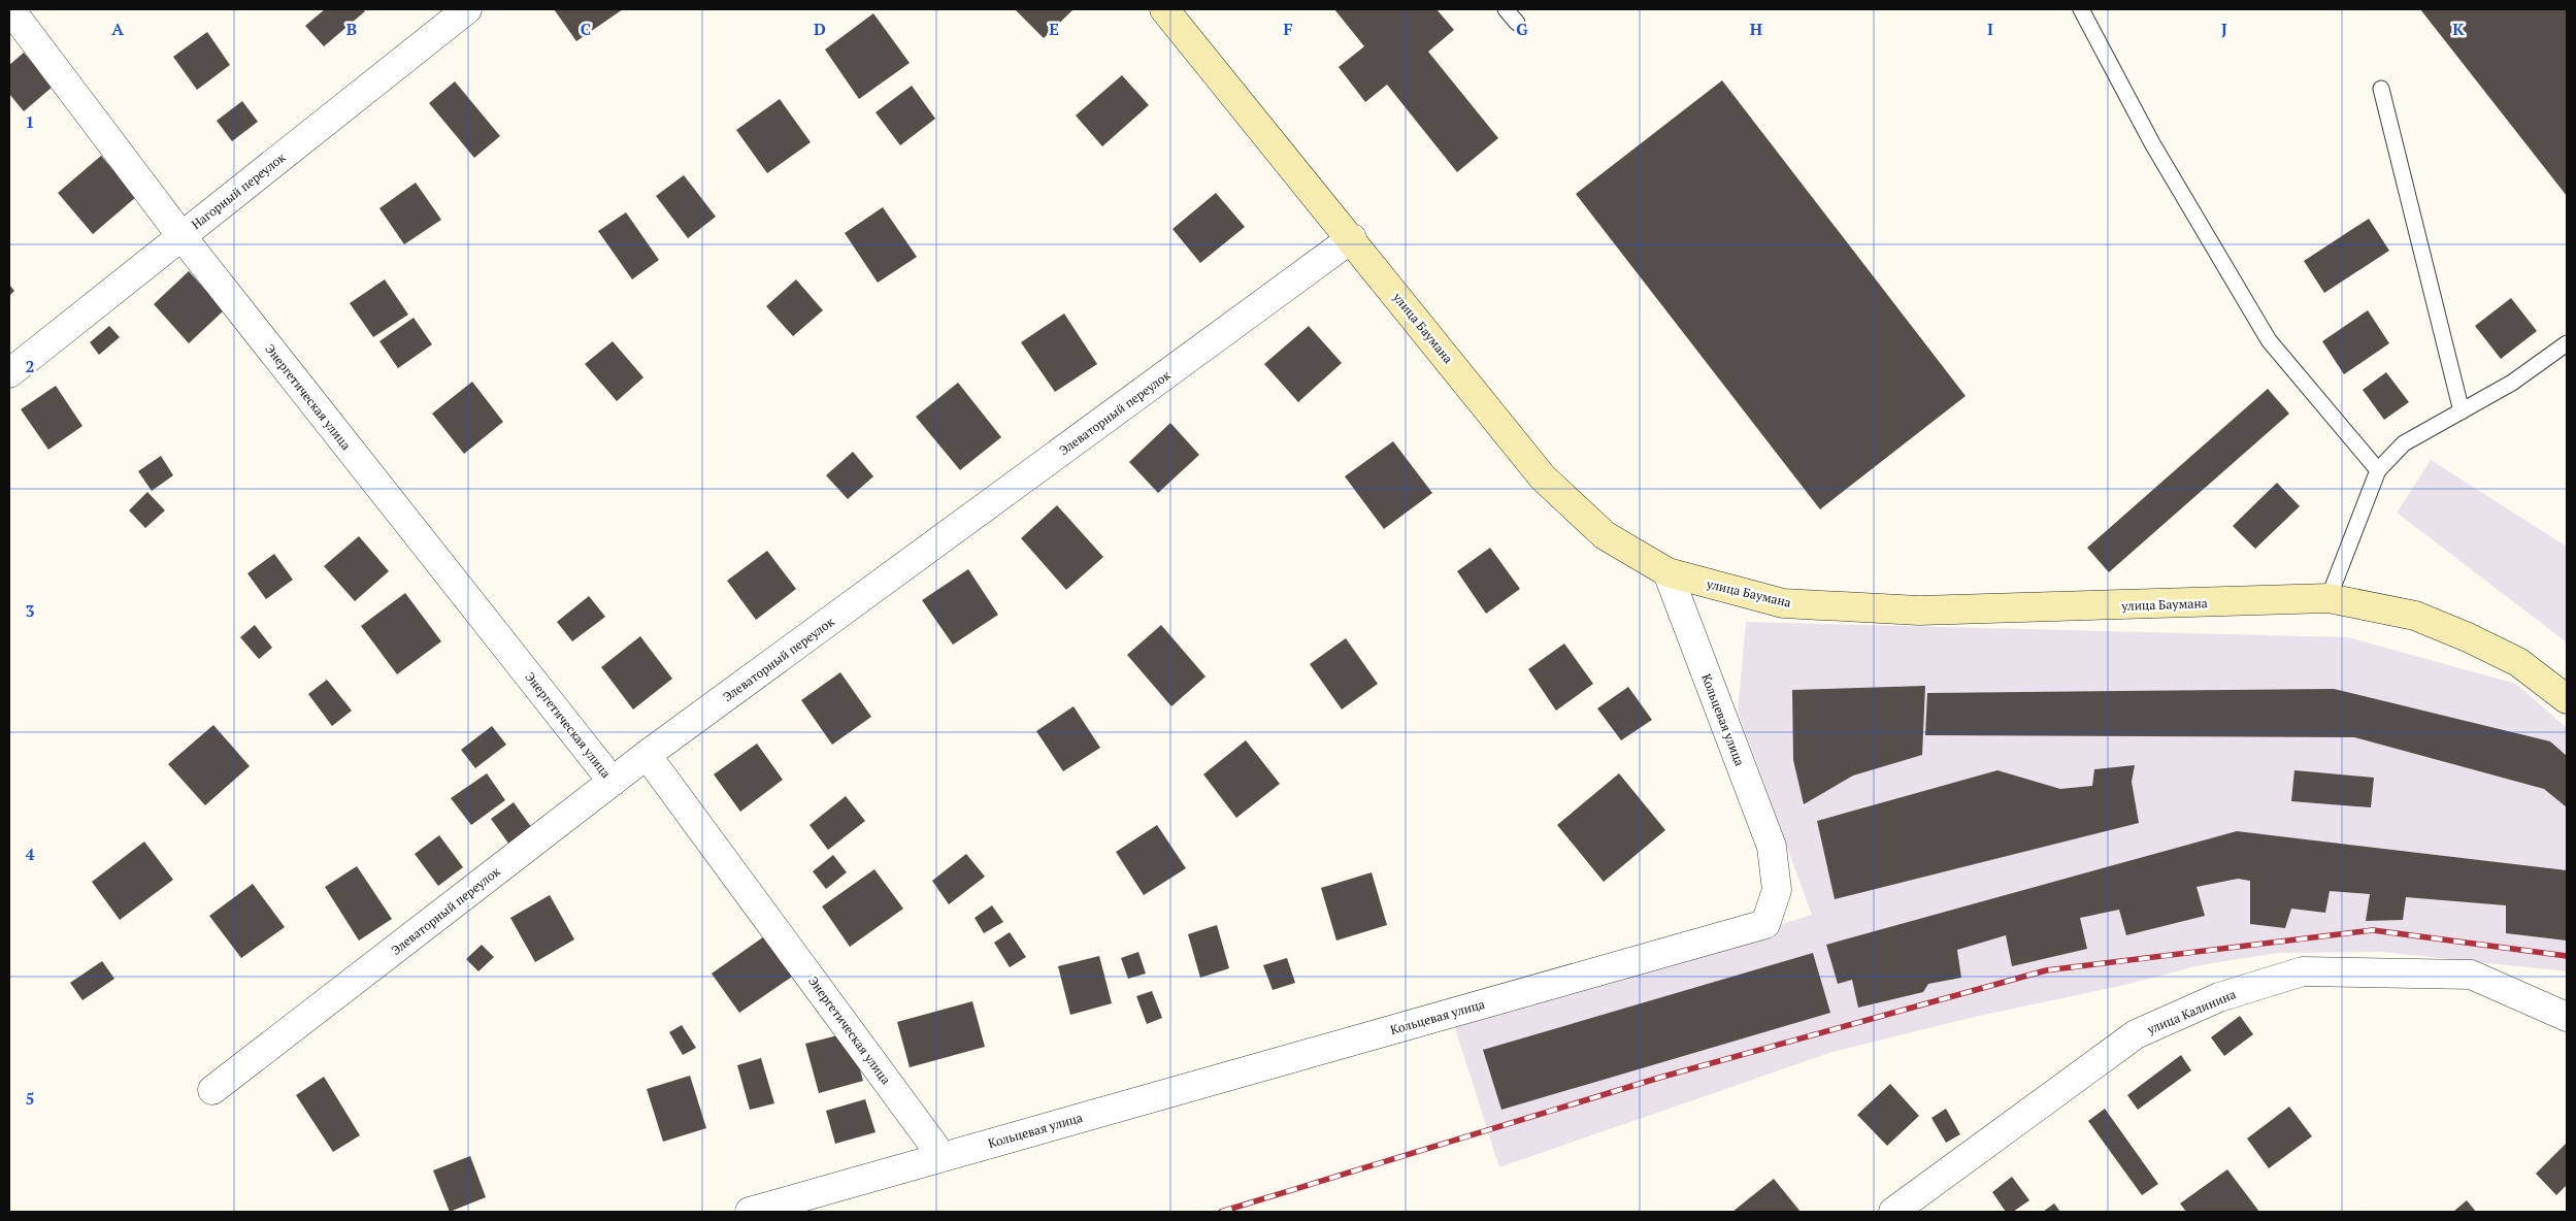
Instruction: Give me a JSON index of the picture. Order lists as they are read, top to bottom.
{
  "streets": {
    "main road": ["улица Баумана"],
    "street": [
      "Нагорный переулок",
      "Энергетическая улица",
      "Элеваторный переулок",
      "Кольцевая улица",
      "улица Калинина"
    ]
  },
  "crossings": [
    ["Нагорный переулок", "Энергетическая улица"],
    ["улица Баумана", "Элеваторный переулок"],
    ["улица Баумана", "Кольцевая улица"],
    ["Энергетическая улица", "Элеваторный переулок"],
    ["Энергетическая улица", "Кольцевая улица"]
  ],
  "grid": {
    "columns": [
      "A",
      "B",
      "C",
      "D",
      "E",
      "F",
      "G",
      "H",
      "I",
      "J",
      "K"
    ],
    "rows": [
      "1",
      "2",
      "3",
      "4",
      "5"
    ]
  }
}
